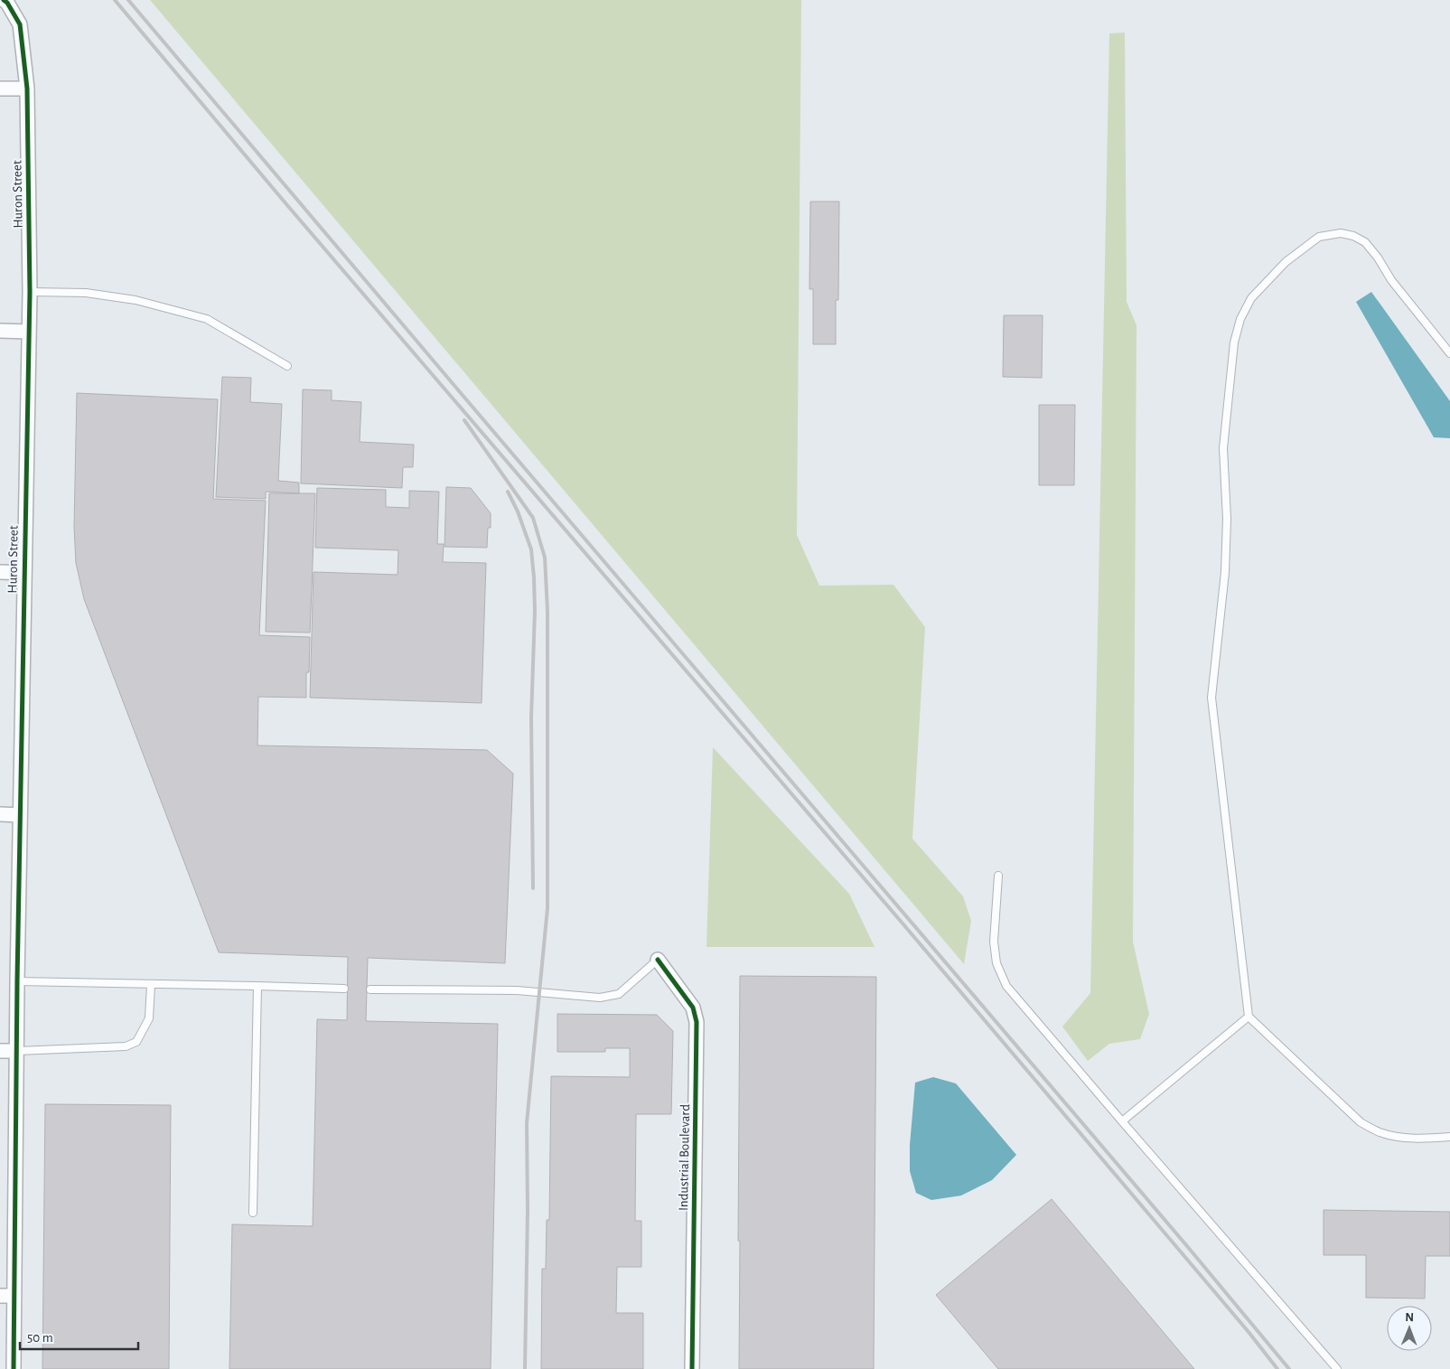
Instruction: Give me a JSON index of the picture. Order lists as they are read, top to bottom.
{
  "streets": {
    "street": ["Huron Street", "Industrial Boulevard"]
  },
  "scale_bar": "50 m",
  "north": "top"
}
